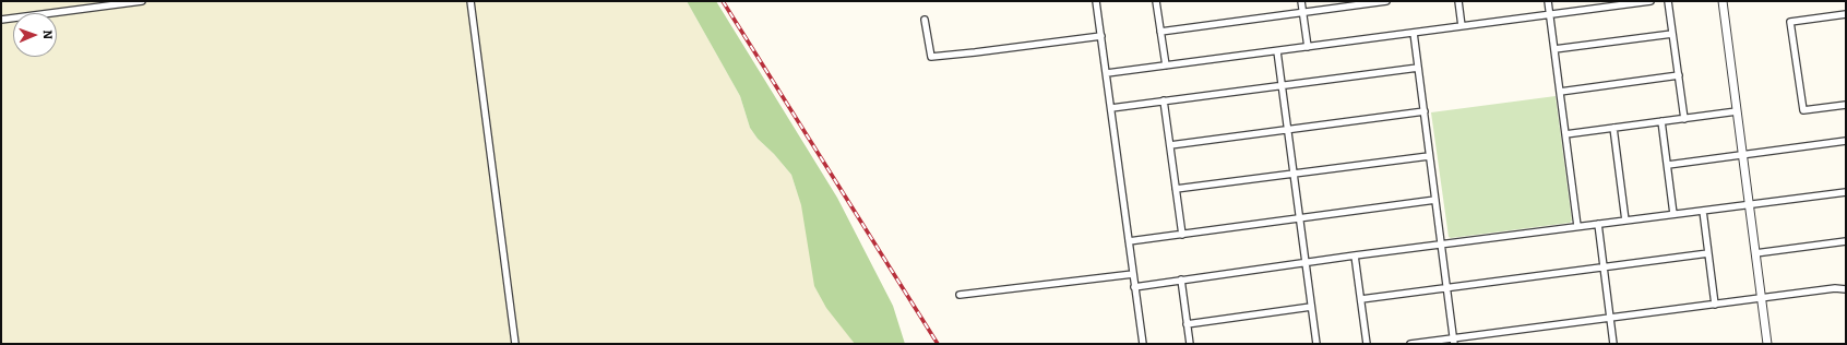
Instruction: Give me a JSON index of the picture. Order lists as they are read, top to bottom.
{
  "north": "right"
}
